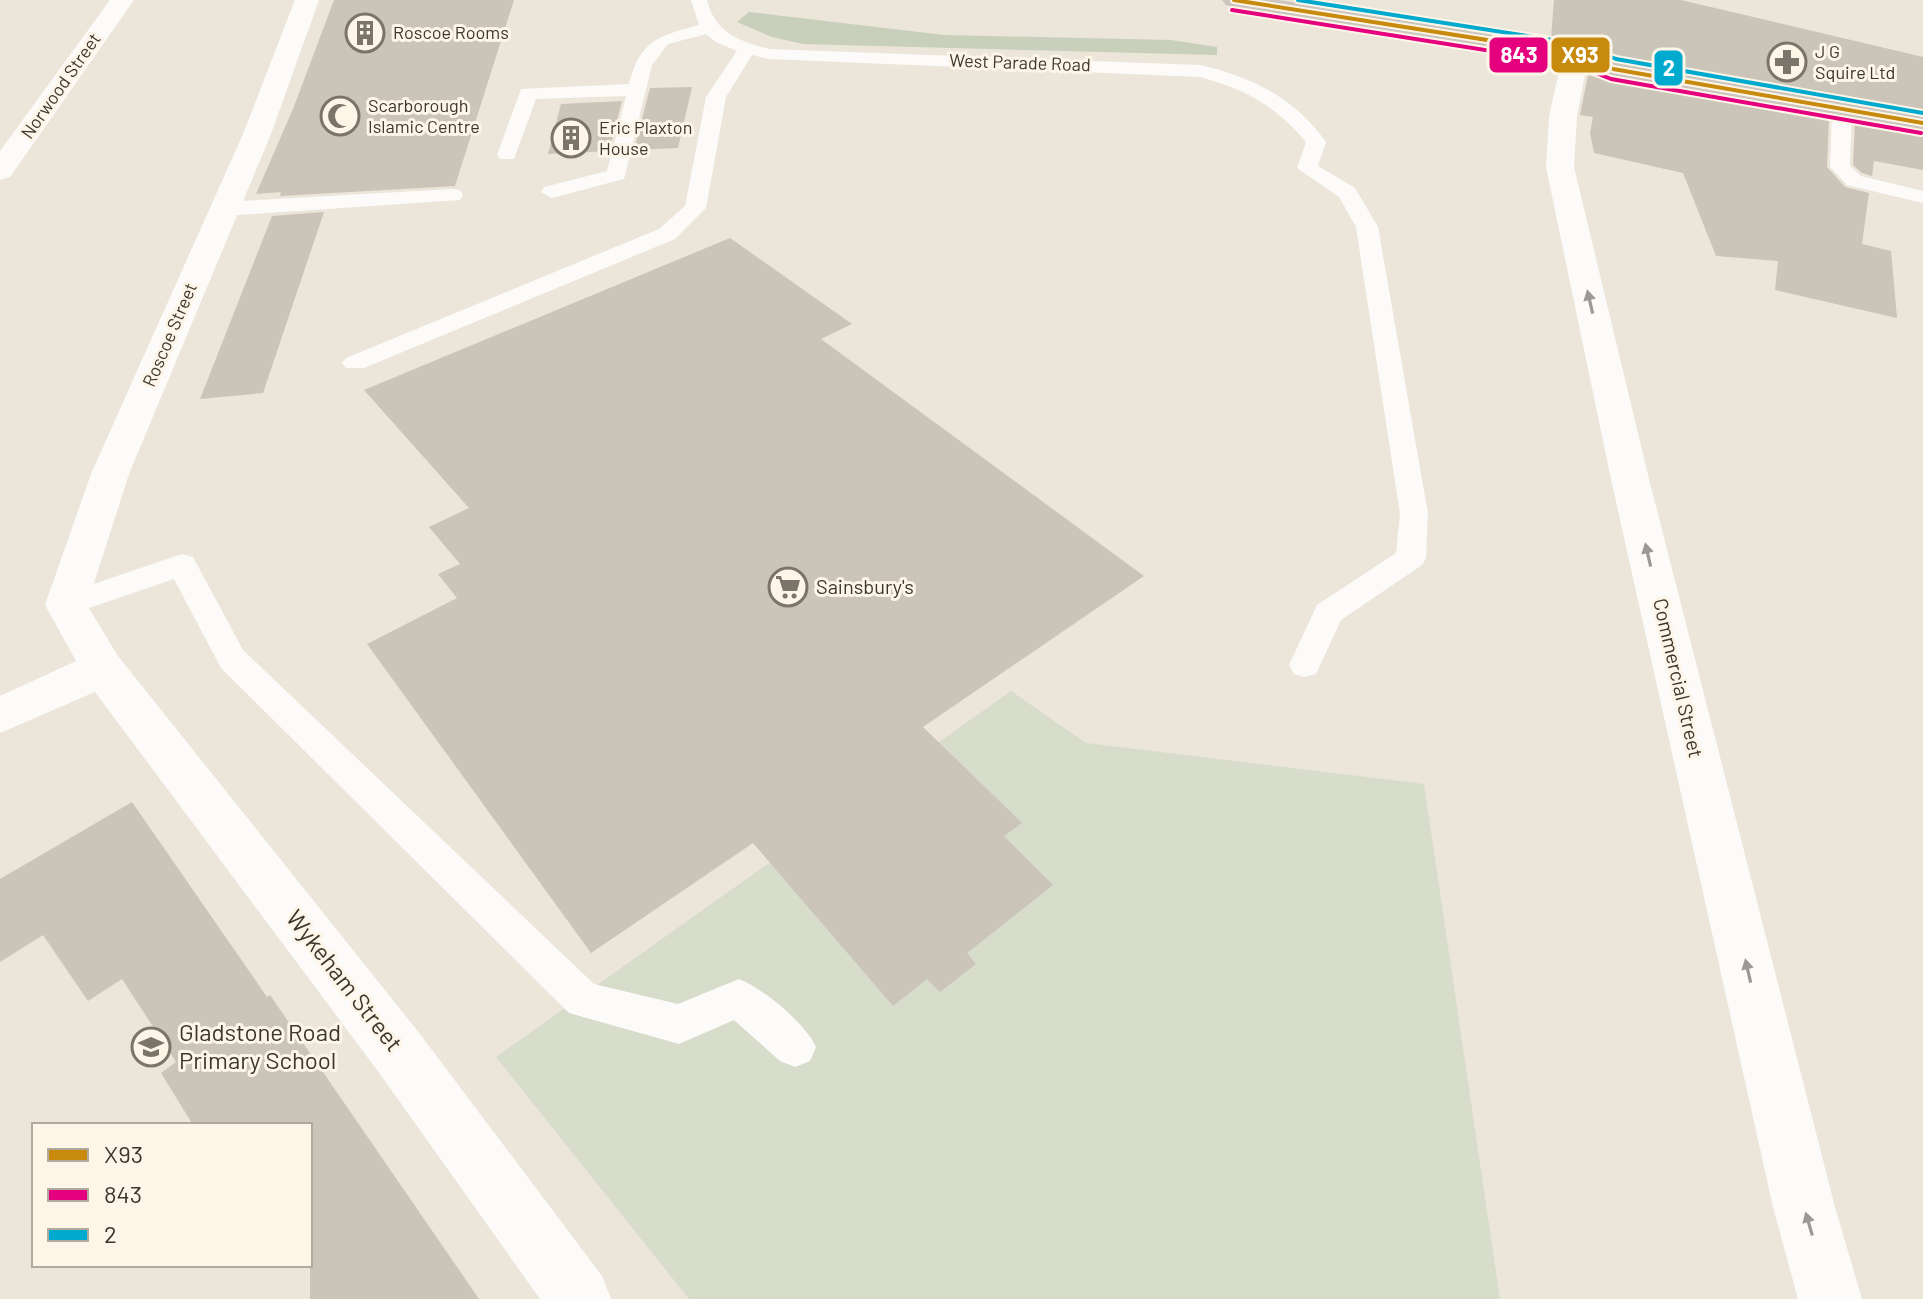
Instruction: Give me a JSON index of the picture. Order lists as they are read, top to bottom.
{
  "streets": {
    "street": [
      "Norwood Street",
      "Roscoe Street",
      "Commercial Street",
      "Wykeham Street"
    ],
    "lane": ["West Parade Road"]
  },
  "one_way": ["Commercial Street"],
  "places": {
    "building": ["Roscoe Rooms", "Eric Plaxton House"],
    "pharmacy": ["J G Squire Ltd"],
    "mosque": ["Scarborough Islamic Centre"],
    "supermarket": ["Sainsbury's"],
    "school or university": ["Gladstone Road Primary School"]
  },
  "lines": ["transit line X93", "transit line 2", "transit line 843"],
  "legend": ["X93", "843", "2"]
}
